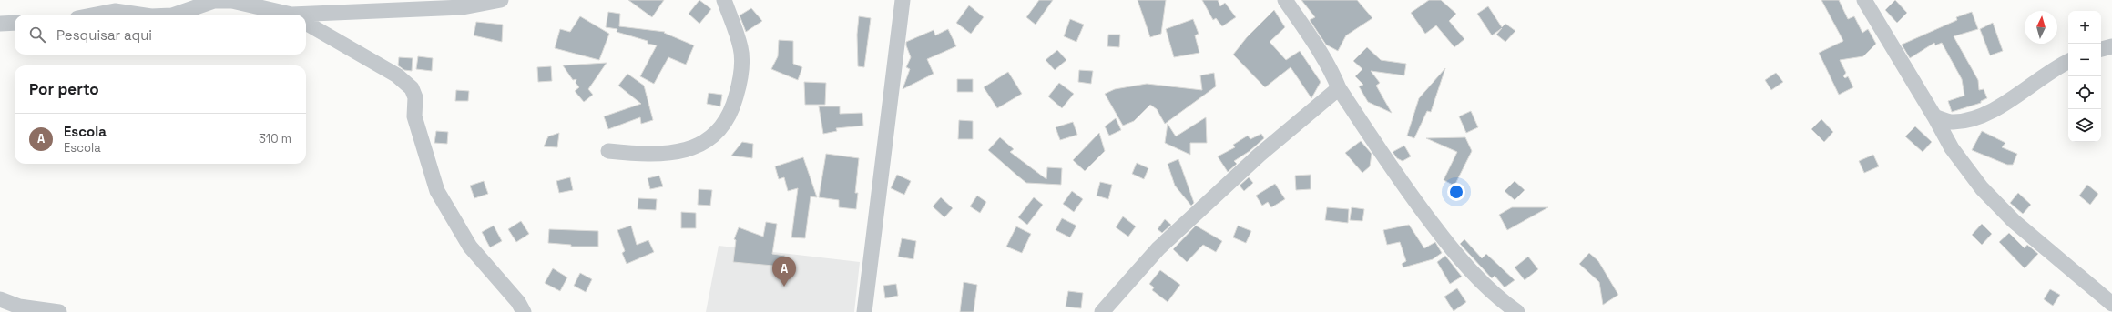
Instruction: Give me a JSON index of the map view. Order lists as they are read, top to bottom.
{
  "north": "top",
  "page": {
    "map_buttons": ["+", "−"],
    "search": "Pesquisar aqui",
    "heading": "Por perto",
    "list": [
      {
        "mark": "A",
        "name": "Escola",
        "note": "Escola",
        "value": "310 m"
      }
    ],
    "pins": "A"
  }
}
